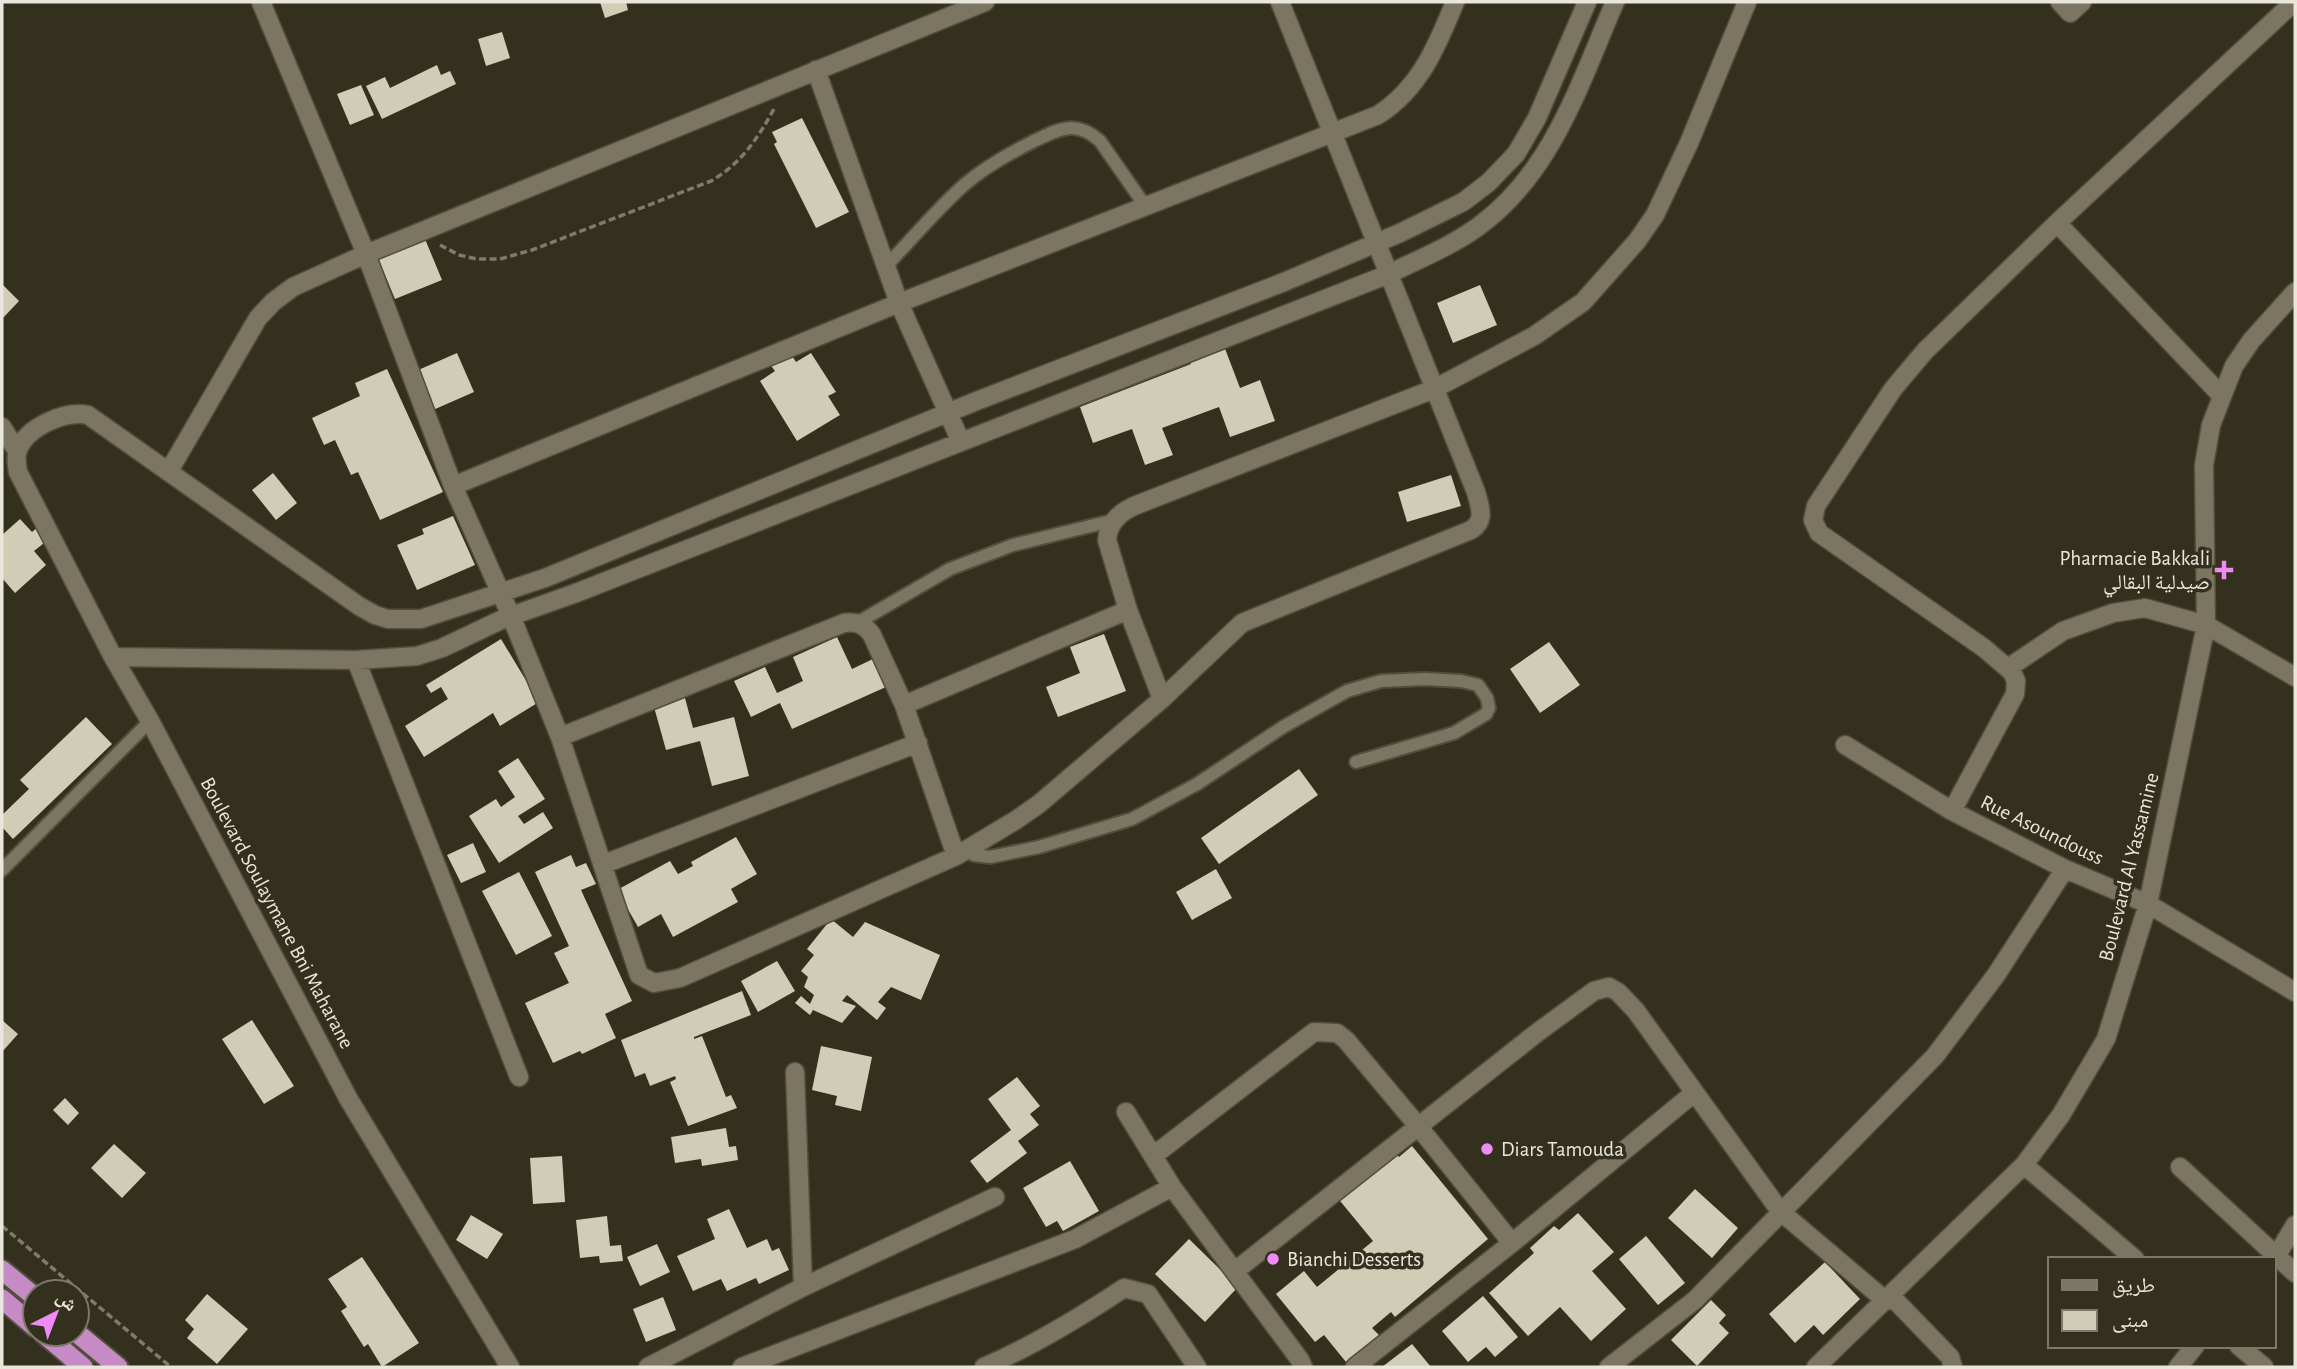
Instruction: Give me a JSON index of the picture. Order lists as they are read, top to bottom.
{
  "streets": {
    "street": ["Rue Asoundouss", "Boulevard Al Yassamine", "Boulevard Soulaymane Bni Maharane"]
  },
  "crossings": [
    ["Rue Asoundouss", "Boulevard Al Yassamine"]
  ],
  "places": {
    "health": ["Pharmacie Bakkali صيدلية البقالي"],
    "other": ["Diars Tamouda", "Bianchi Desserts"]
  },
  "legend": ["طريق", "مبنى"],
  "north": "top right"
}
